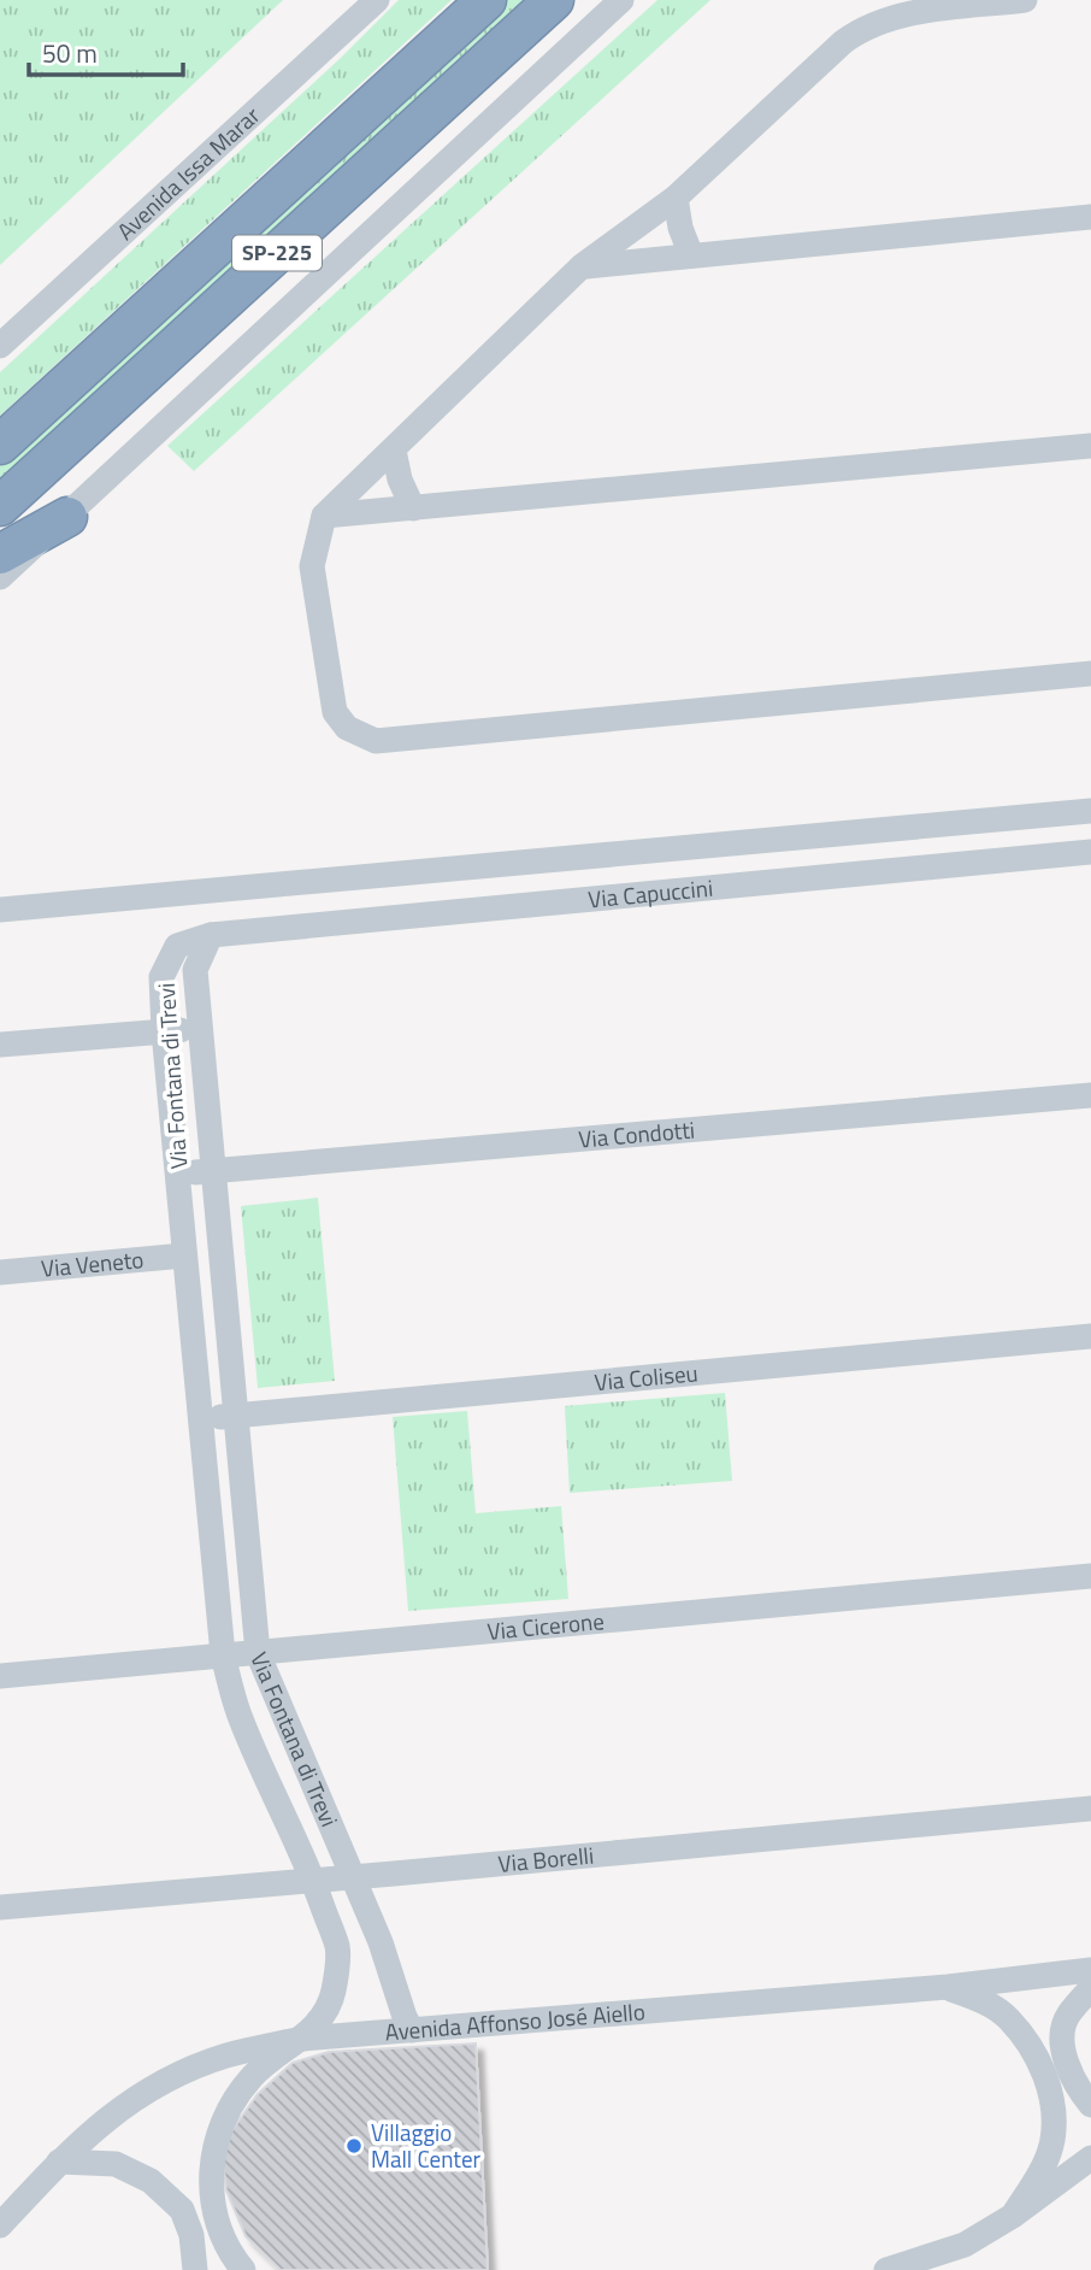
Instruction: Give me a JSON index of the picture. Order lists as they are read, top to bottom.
{
  "streets": {
    "highway": ["SP-225"],
    "street": [
      "Avenida Issa Marar",
      "Via Capuccini",
      "Via Fontana di Trevi",
      "Via Condotti",
      "Via Veneto",
      "Via Coliseu",
      "Via Cicerone",
      "Via Borelli",
      "Avenida Affonso José Aiello"
    ]
  },
  "crossings": [
    ["Via Capuccini", "Via Fontana di Trevi"],
    ["Via Fontana di Trevi", "Via Condotti"],
    ["Via Fontana di Trevi", "Via Veneto"],
    ["Via Fontana di Trevi", "Via Coliseu"],
    ["Via Fontana di Trevi", "Via Cicerone"],
    ["Via Fontana di Trevi", "Via Borelli"],
    ["Via Fontana di Trevi", "Avenida Affonso José Aiello"]
  ],
  "places": ["Villaggio Mall Center"],
  "scale_bar": "50 m"
}
